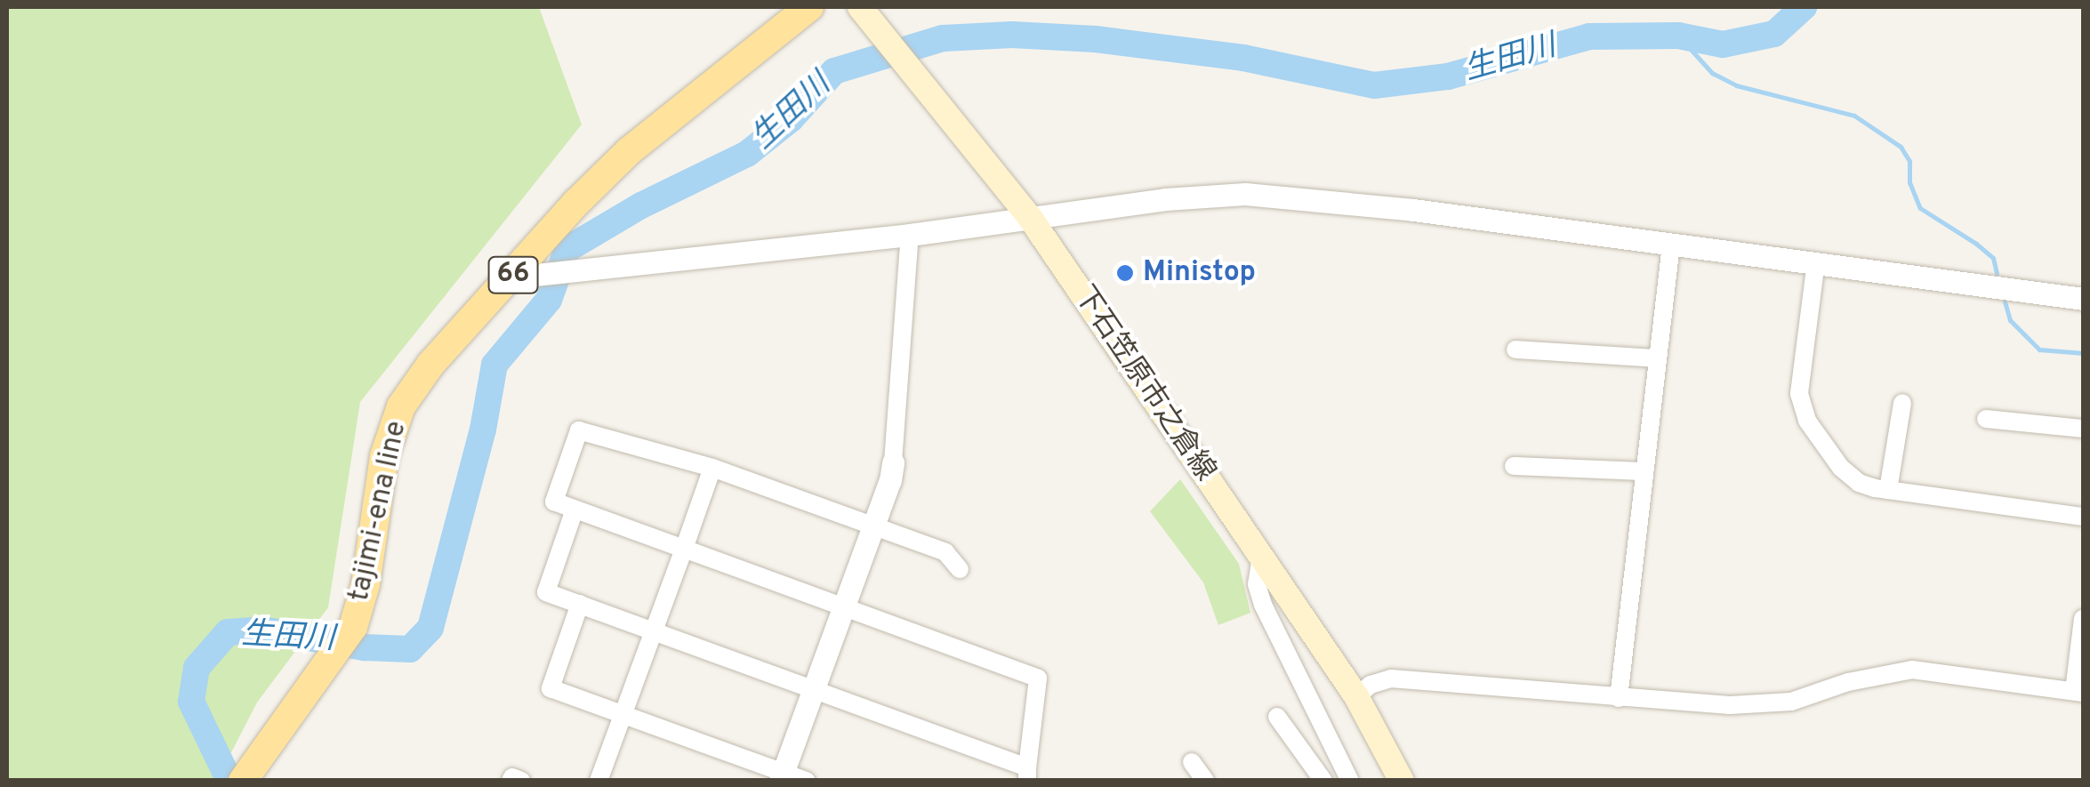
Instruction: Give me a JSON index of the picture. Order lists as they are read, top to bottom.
{
  "streets": {
    "main road": ["66", "下石笠原市之倉線", "tajimi-ena line"]
  },
  "water": ["生田川"],
  "places": ["Ministop"]
}
